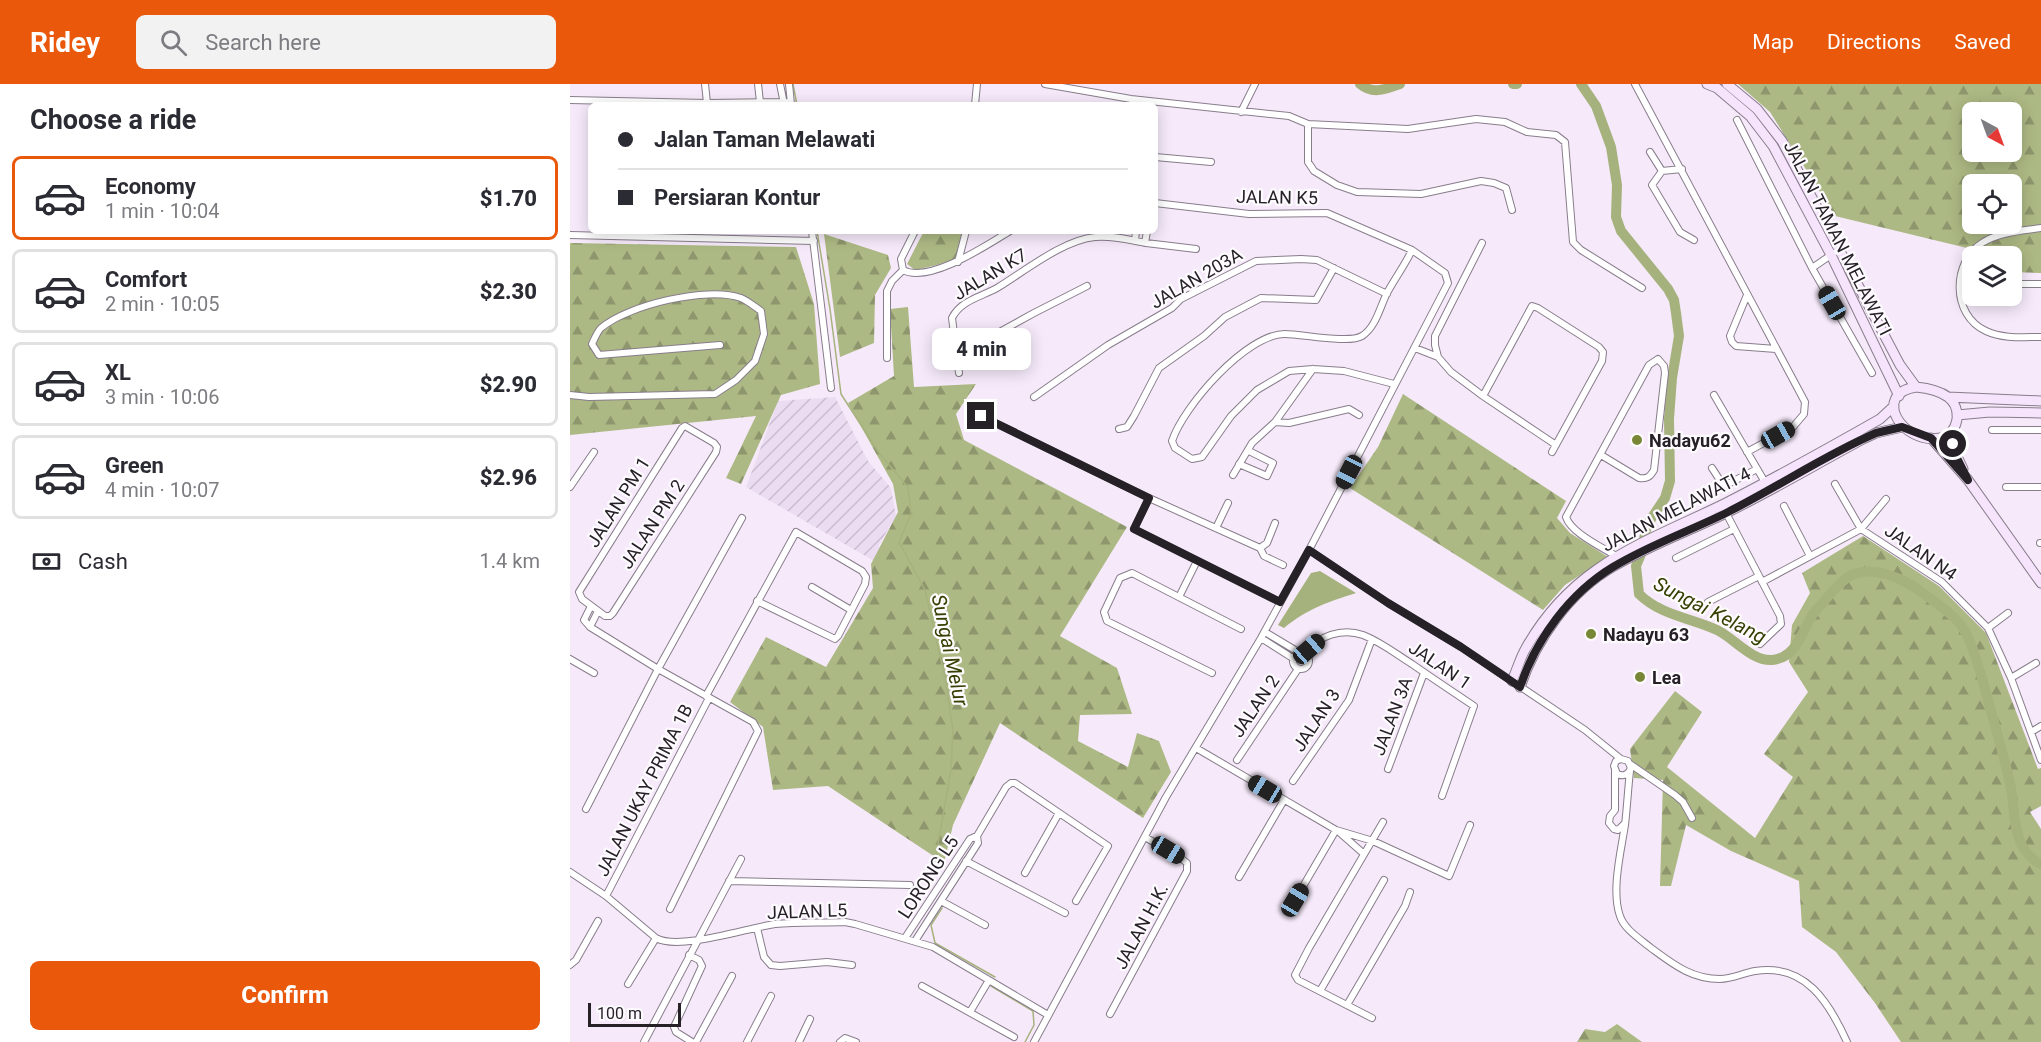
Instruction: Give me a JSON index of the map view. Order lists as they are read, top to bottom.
{
  "streets": {
    "main road": ["JALAN TAMAN MELAWATI", "JALAN MELAWATI 4"],
    "street": [
      "JALAN K5",
      "JALAN K7",
      "JALAN 203A",
      "JALAN PM 1",
      "JALAN PM 2",
      "JALAN N4",
      "JALAN 1",
      "JALAN 2",
      "JALAN 3A",
      "JALAN 3",
      "JALAN UKAY PRIMA 1B",
      "LORONG L5",
      "JALAN L5",
      "JALAN H.K."
    ]
  },
  "crossings": [
    ["JALAN TAMAN MELAWATI", "JALAN MELAWATI 4"],
    ["JALAN PM 1", "JALAN PM 2"],
    ["JALAN 1", "JALAN 2"],
    ["JALAN 1", "JALAN 3A"],
    ["JALAN 1", "JALAN 3"],
    ["LORONG L5", "JALAN L5"]
  ],
  "water": ["Sungai Kelang", "Sungai Melur"],
  "places": ["Nadayu62", "Nadayu 63", "Lea"],
  "scale_bar": "100 m",
  "north": "bottom right",
  "page": {
    "header": "Ridey",
    "search": "Search here",
    "nav": ["Map", "Directions", "Saved"],
    "heading": "Choose a ride",
    "banner": ["Jalan Taman Melawati", "Persiaran Kontur"],
    "list": [
      {
        "name": "Economy",
        "note": "1 min · 10:04",
        "value": "$1.70"
      },
      {
        "name": "Comfort",
        "note": "2 min · 10:05",
        "value": "$2.30"
      },
      {
        "name": "XL",
        "note": "3 min · 10:06",
        "value": "$2.90"
      },
      {
        "name": "Green",
        "note": "4 min · 10:07",
        "value": "$2.96"
      }
    ],
    "bubble": "4 min",
    "pay": ["Cash", "1.4 km"],
    "buttons": "Confirm",
    "scale": "100 m"
  }
}
